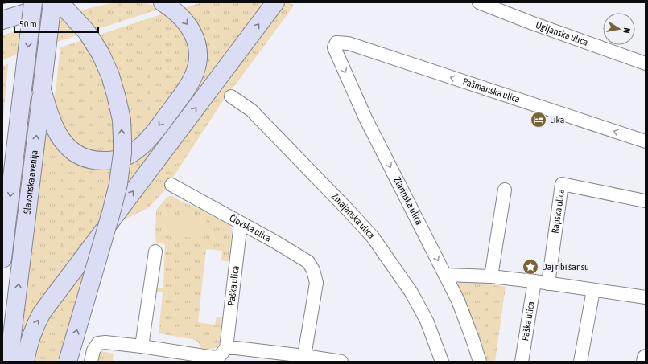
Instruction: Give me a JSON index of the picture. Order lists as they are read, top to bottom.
{
  "streets": {
    "main road": ["Slavonska avenija"],
    "street": [
      "Ugljanska ulica",
      "Pašmanska ulica",
      "Zlarinska ulica",
      "Rapska ulica",
      "Zmajanska ulica",
      "Čiovska ulica",
      "Paška ulica"
    ]
  },
  "crossings": [
    ["Pašmanska ulica", "Zlarinska ulica"],
    ["Čiovska ulica", "Paška ulica"]
  ],
  "one_way": ["Pašmanska ulica", "Zlarinska ulica"],
  "places": {
    "hotel": ["Lika"],
    "place": ["Daj ribi šansu"]
  },
  "scale_bar": "50 m",
  "north": "right"
}
